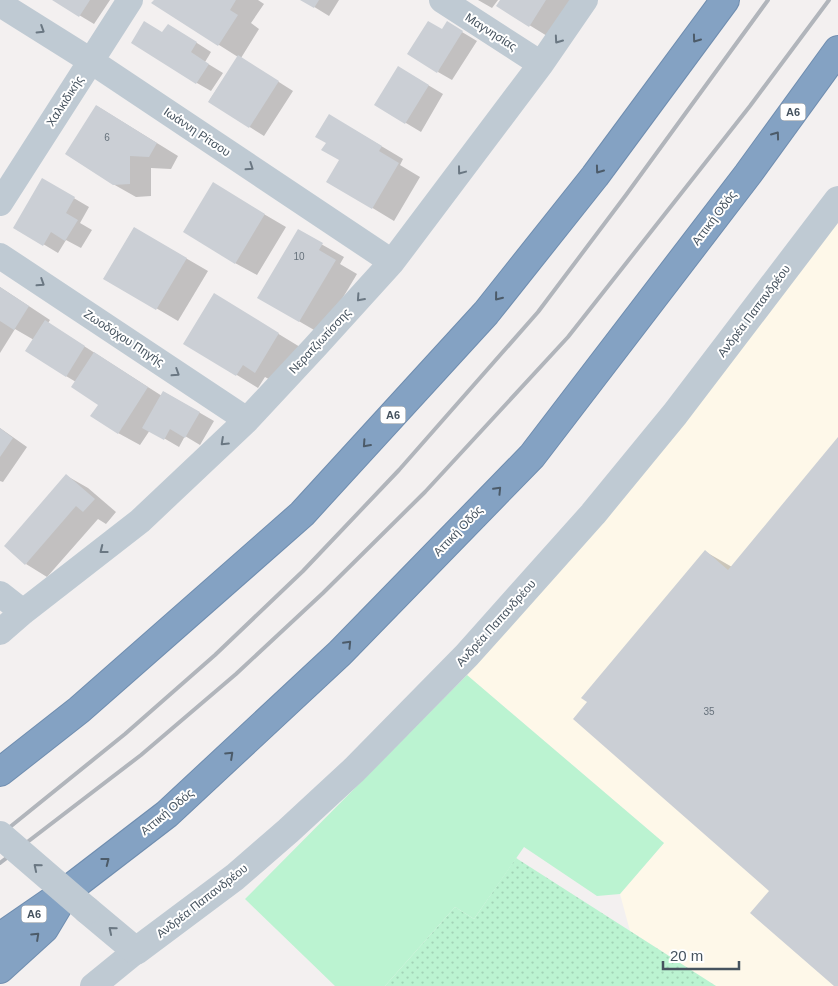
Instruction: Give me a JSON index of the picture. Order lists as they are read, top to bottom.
{
  "streets": {
    "highway": ["Α6", "Αττική Οδός"],
    "street": [
      "Μαγνησίας",
      "Χαλκιδικής",
      "Ιωάννη Ρίτσου",
      "Ανδρέα Παπανδρέου",
      "Ζωοδόχου Πηγής",
      "Νερατζιωτίσσης"
    ]
  },
  "crossings": [
    ["Μαγνησίας", "Νερατζιωτίσσης"],
    ["Χαλκιδικής", "Ιωάννη Ρίτσου"],
    ["Ιωάννη Ρίτσου", "Νερατζιωτίσσης"],
    ["Ζωοδόχου Πηγής", "Νερατζιωτίσσης"]
  ],
  "one_way": ["Ιωάννη Ρίτσου", "Ζωοδόχου Πηγής", "Νερατζιωτίσσης"],
  "house_numbers": ["6", "10", "35"],
  "scale_bar": "20 m"
}
